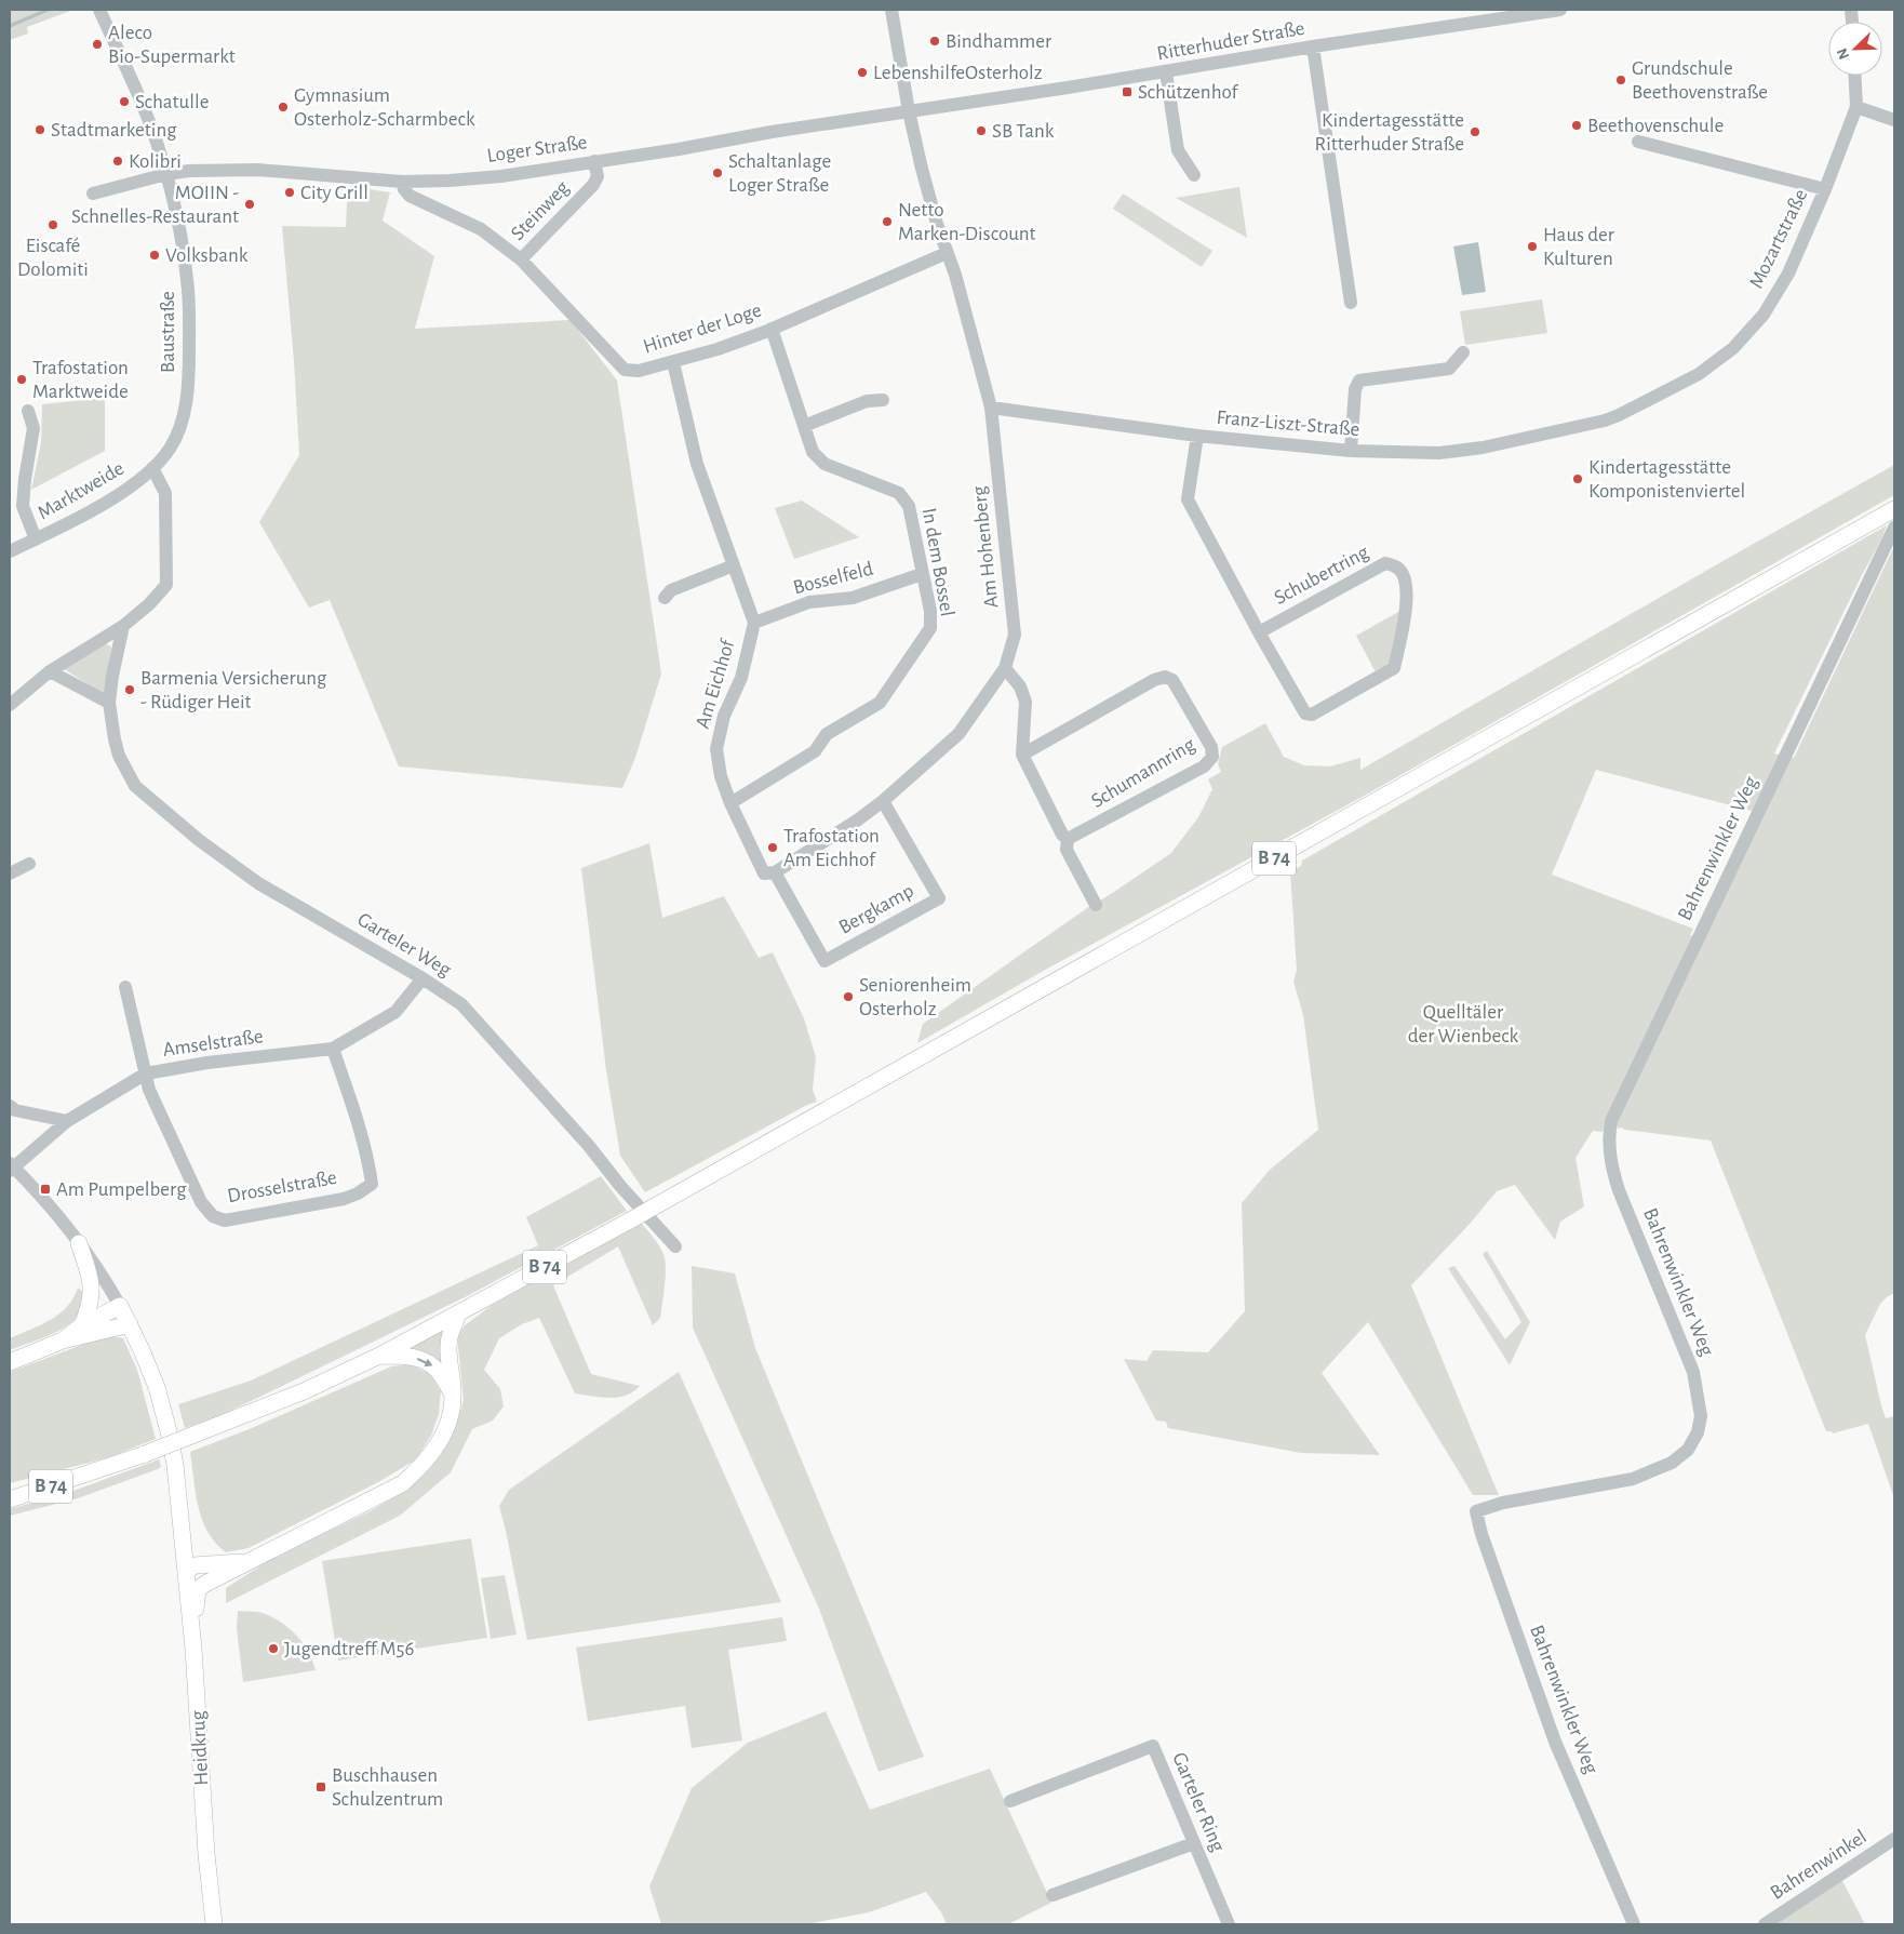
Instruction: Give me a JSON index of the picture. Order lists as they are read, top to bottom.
{
  "streets": {
    "main road": ["B 74", "Heidkrug"],
    "street": [
      "Ritterhuder Straße",
      "Loger Straße",
      "Steinweg",
      "Mozartstraße",
      "Hinter der Loge",
      "Baustraße",
      "Franz-Liszt-Straße",
      "Marktweide",
      "Am Hohenberg",
      "In dem Bossel",
      "Schubertring",
      "Bosselfeld",
      "Am Eichhof",
      "Schumannring",
      "Bahrenwinkler Weg",
      "Bergkamp",
      "Garteler Weg",
      "Amselstraße",
      "Drosselstraße",
      "Garteler Ring",
      "Bahrenwinkel"
    ]
  },
  "crossings": [
    ["Ritterhuder Straße", "Loger Straße"],
    ["Ritterhuder Straße", "Am Hohenberg"],
    ["Loger Straße", "Steinweg"],
    ["Loger Straße", "Hinter der Loge"],
    ["Loger Straße", "Baustraße"],
    ["Loger Straße", "Am Hohenberg"],
    ["Steinweg", "Hinter der Loge"],
    ["Mozartstraße", "Franz-Liszt-Straße"],
    ["Hinter der Loge", "Am Hohenberg"],
    ["Hinter der Loge", "In dem Bossel"],
    ["Hinter der Loge", "Am Eichhof"],
    ["Baustraße", "Marktweide"],
    ["Franz-Liszt-Straße", "Am Hohenberg"],
    ["Franz-Liszt-Straße", "Schubertring"],
    ["Am Hohenberg", "Am Eichhof"],
    ["Am Hohenberg", "Bergkamp"],
    ["In dem Bossel", "Bosselfeld"],
    ["In dem Bossel", "Am Eichhof"],
    ["Bosselfeld", "Am Eichhof"],
    ["Am Eichhof", "Bergkamp"],
    ["Garteler Weg", "Amselstraße"],
    ["Amselstraße", "Drosselstraße"]
  ],
  "parks": ["Quelltäler der Wienbeck"],
  "places": {
    "other": [
      "Bindhammer",
      "Aleco Bio-Supermarkt",
      "LebenshilfeOsterholz",
      "Grundschule Beethovenstraße",
      "Schatulle",
      "Gymnasium Osterholz-Scharmbeck",
      "Beethovenschule",
      "Stadtmarketing",
      "SB Tank",
      "Kindertagesstätte Ritterhuder Straße",
      "Kolibri",
      "Schaltanlage Loger Straße",
      "City Grill",
      "MOIIN - Schnelles-Restaurant",
      "Netto Marken-Discount",
      "Eiscafé Dolomiti",
      "Haus der Kulturen",
      "Volksbank",
      "Trafostation Marktweide",
      "Kindertagesstätte Komponistenviertel",
      "Barmenia Versicherung - Rüdiger Heit",
      "Trafostation Am Eichhof",
      "Seniorenheim Osterholz",
      "Jugendtreff M56"
    ],
    "transit": ["Schützenhof", "Am Pumpelberg", "Buschhausen Schulzentrum"]
  },
  "north": "bottom left"
}
